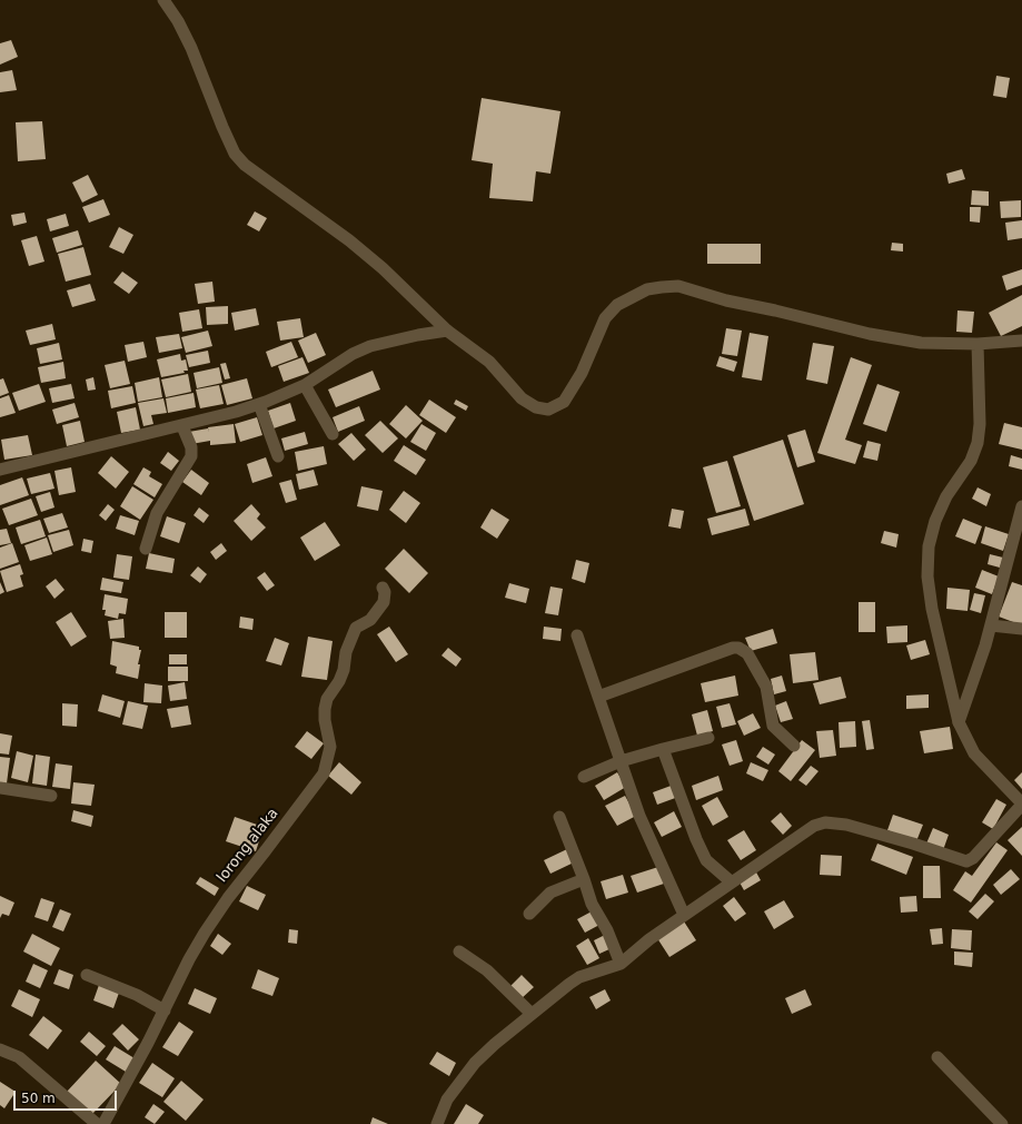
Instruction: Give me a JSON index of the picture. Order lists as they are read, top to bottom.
{
  "streets": {
    "street": ["lorong alaka"]
  },
  "scale_bar": "50 m"
}
